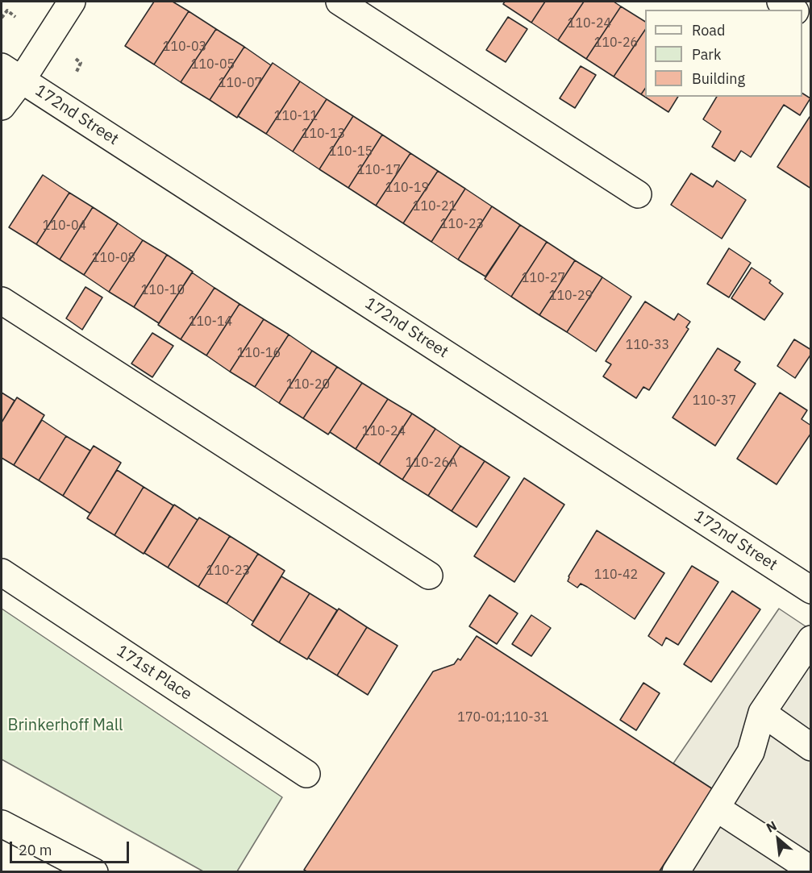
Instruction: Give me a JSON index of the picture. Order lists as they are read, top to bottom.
{
  "streets": {
    "street": ["172nd Street", "171st Place"]
  },
  "parks": ["Brinkerhoff Mall"],
  "house_numbers": [
    "110-24",
    "110-26",
    "110-03",
    "110-05",
    "110-07",
    "110-11",
    "110-13",
    "110-15",
    "110-17",
    "110-19",
    "110-21",
    "110-23",
    "110-04",
    "110-08",
    "110-27",
    "110-10",
    "110-29",
    "110-14",
    "110-33",
    "110-16",
    "110-20",
    "110-37",
    "110-24",
    "110-26A",
    "110-23",
    "110-42",
    "170-01;110-31"
  ],
  "legend": ["Road", "Park", "Building"],
  "scale_bar": "20 m",
  "north": "top left"
}
